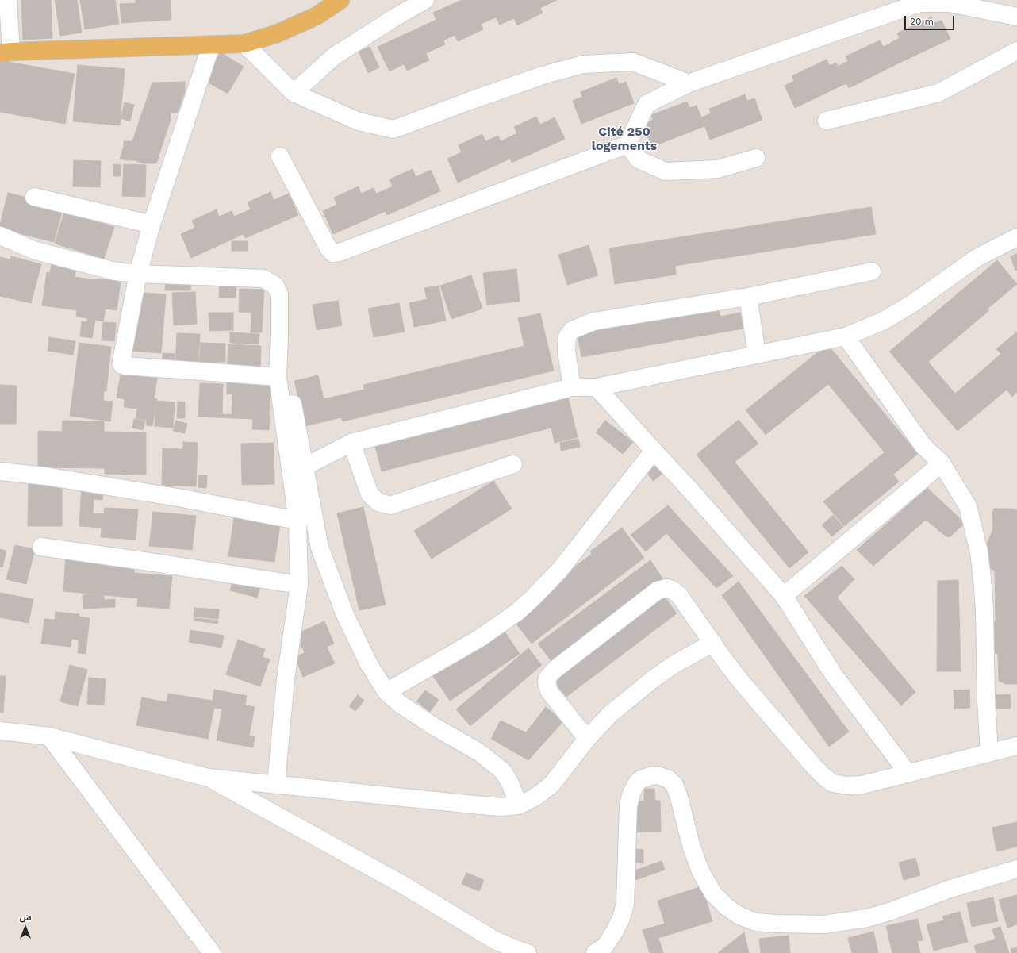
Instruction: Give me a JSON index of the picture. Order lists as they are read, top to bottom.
{
  "districts": ["Cité 250 logements"],
  "scale_bar": "20 m",
  "north": "top"
}
